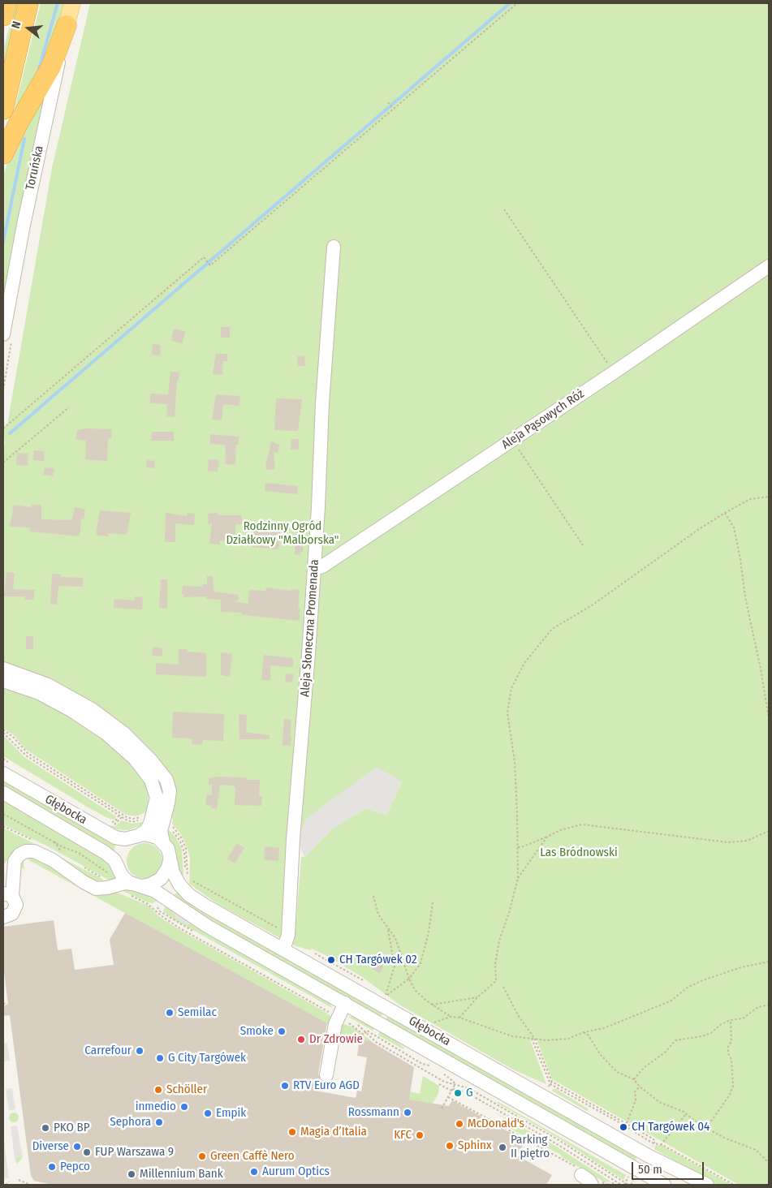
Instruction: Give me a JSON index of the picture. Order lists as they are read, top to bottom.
{
  "streets": {
    "main road": ["Toruńska"],
    "street": ["Aleja Pąsowych Róż", "Aleja Słoneczna Promenada", "Głębocka"]
  },
  "crossings": [
    ["Aleja Pąsowych Róż", "Aleja Słoneczna Promenada"],
    ["Aleja Słoneczna Promenada", "Głębocka"]
  ],
  "parks": ["Rodzinny Ogród Działkowy \"Malborska\"", "Las Bródnowski"],
  "places": [
    "CH Targówek 02",
    "Semilac",
    "Smoke",
    "Dr Zdrowie",
    "Carrefour",
    "G City Targówek",
    "RTV Euro AGD",
    "Schöller",
    "G",
    "inmedio",
    "Rossmann",
    "Empik",
    "Sephora",
    "McDonald's",
    "CH Targówek 04",
    "PKO BP",
    "Magia d’Italia",
    "KFC",
    "Sphinx",
    "Diverse",
    "Parking II piętro",
    "FUP Warszawa 9",
    "Green Caffè Nero",
    "Pepco",
    "Aurum Optics",
    "Millennium Bank"
  ],
  "scale_bar": "50 m",
  "north": "left"
}
